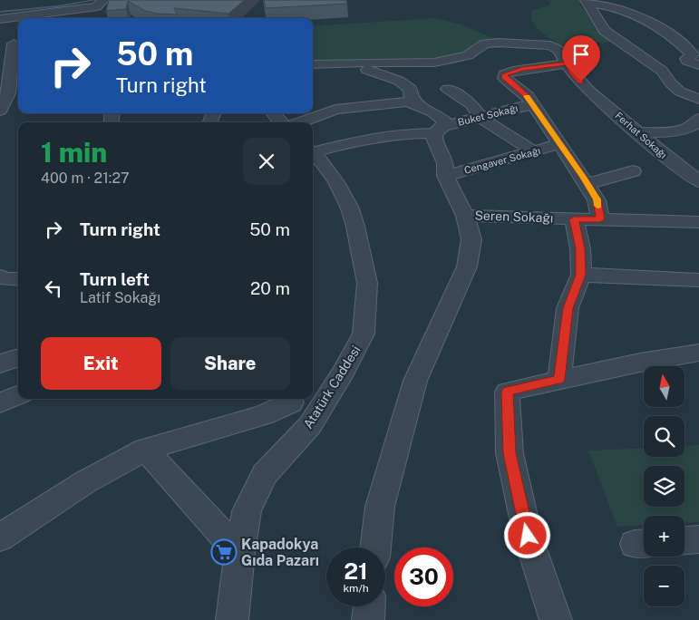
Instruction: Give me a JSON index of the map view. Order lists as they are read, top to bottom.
{
  "streets": {
    "street": [
      "Buket Sokağı",
      "Ferhat Sokağı",
      "Cengaver Sokağı",
      "Seren Sokağı",
      "Atatürk Caddesi"
    ]
  },
  "places": {
    "supermarket": ["Kapadokya Gıda Pazarı"]
  },
  "north": "top",
  "page": {
    "turn": ["50 m", "Turn right"],
    "heading": ["1 min", "400 m · 21:27"],
    "list": [
      {
        "name": "Turn right",
        "value": "50 m"
      },
      {
        "name": "Turn left",
        "note": "Latif Sokağı",
        "value": "20 m"
      }
    ],
    "buttons": ["Exit", "Share"],
    "map_buttons": ["+", "−"],
    "speed": "21 km/h",
    "limit": "30"
  }
}
